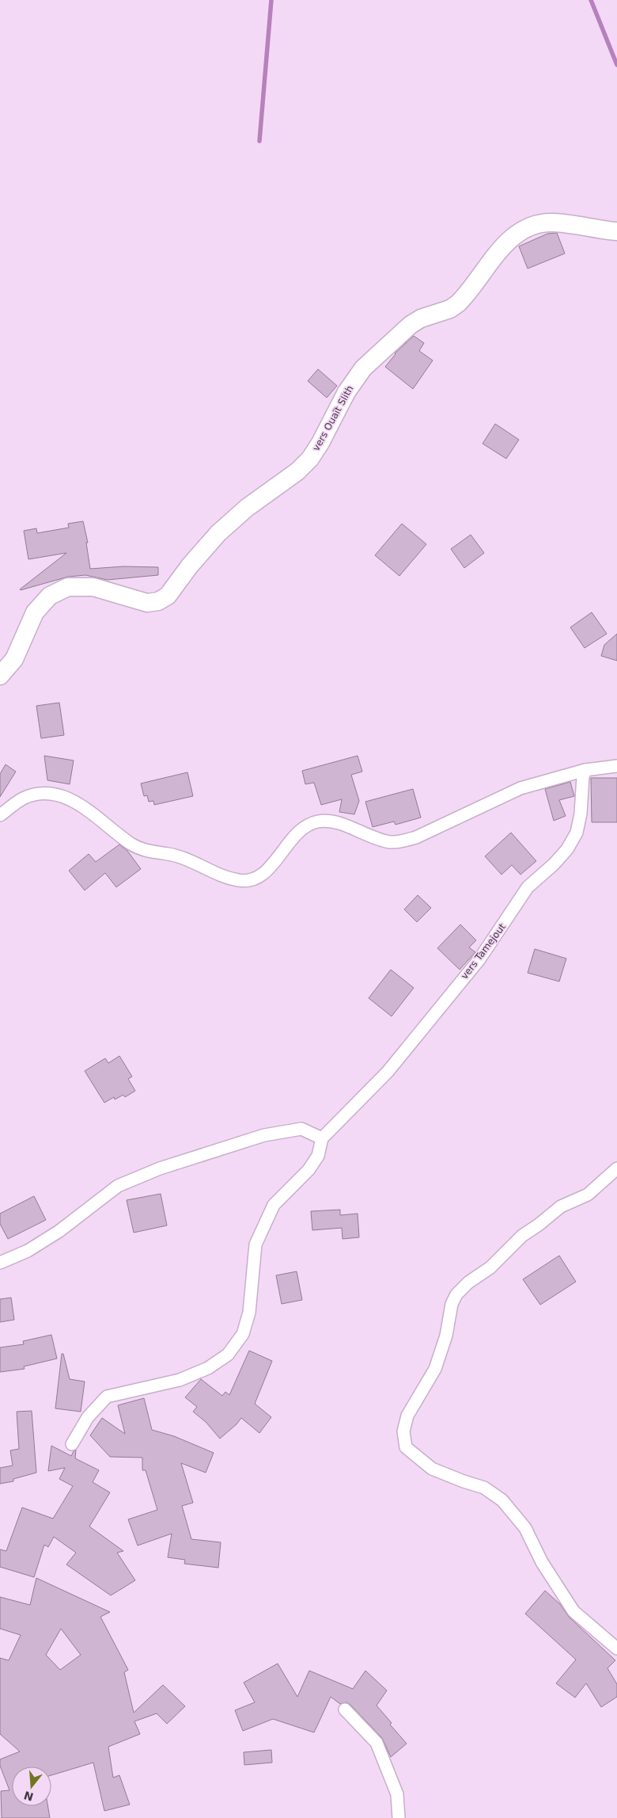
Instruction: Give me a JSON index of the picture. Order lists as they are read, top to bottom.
{
  "streets": {
    "street": ["vers Ouaït Slith", "vers Tamejout"]
  },
  "north": "bottom"
}
